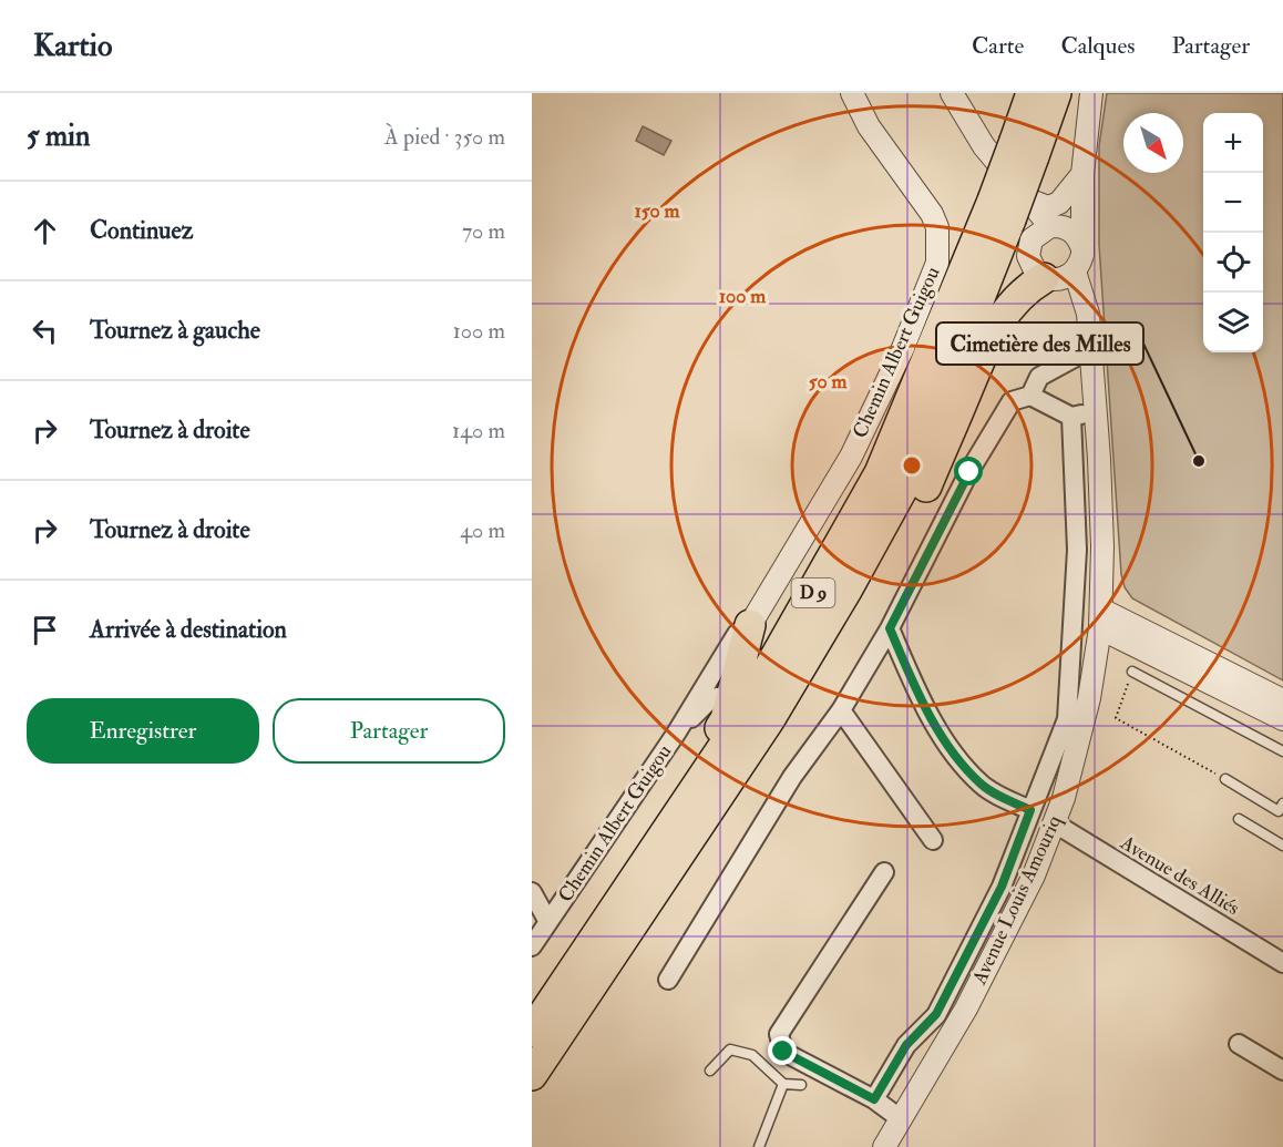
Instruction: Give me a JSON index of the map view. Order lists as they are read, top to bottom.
{
  "streets": {
    "highway": ["D 9"],
    "street": ["Chemin Albert Guigou", "Avenue des Alliés", "Avenue Louis Amouriq"]
  },
  "crossings": [
    ["D 9", "Avenue Louis Amouriq"],
    ["Avenue des Alliés", "Avenue Louis Amouriq"]
  ],
  "places": ["Cimetière des Milles"],
  "north": "bottom right",
  "page": {
    "header": "Kartio",
    "nav": ["Carte", "Calques", "Partager"],
    "heading": ["5 min", "À pied · 350 m"],
    "map_buttons": ["+", "−"],
    "list": [
      ["Continuez", "70 m"],
      ["Tournez à gauche", "100 m"],
      ["Tournez à droite", "140 m"],
      ["Tournez à droite", "40 m"],
      "Arrivée à destination"
    ],
    "buttons": ["Enregistrer", "Partager"]
  },
  "rings": ["150 m", "100 m", "50 m"]
}
